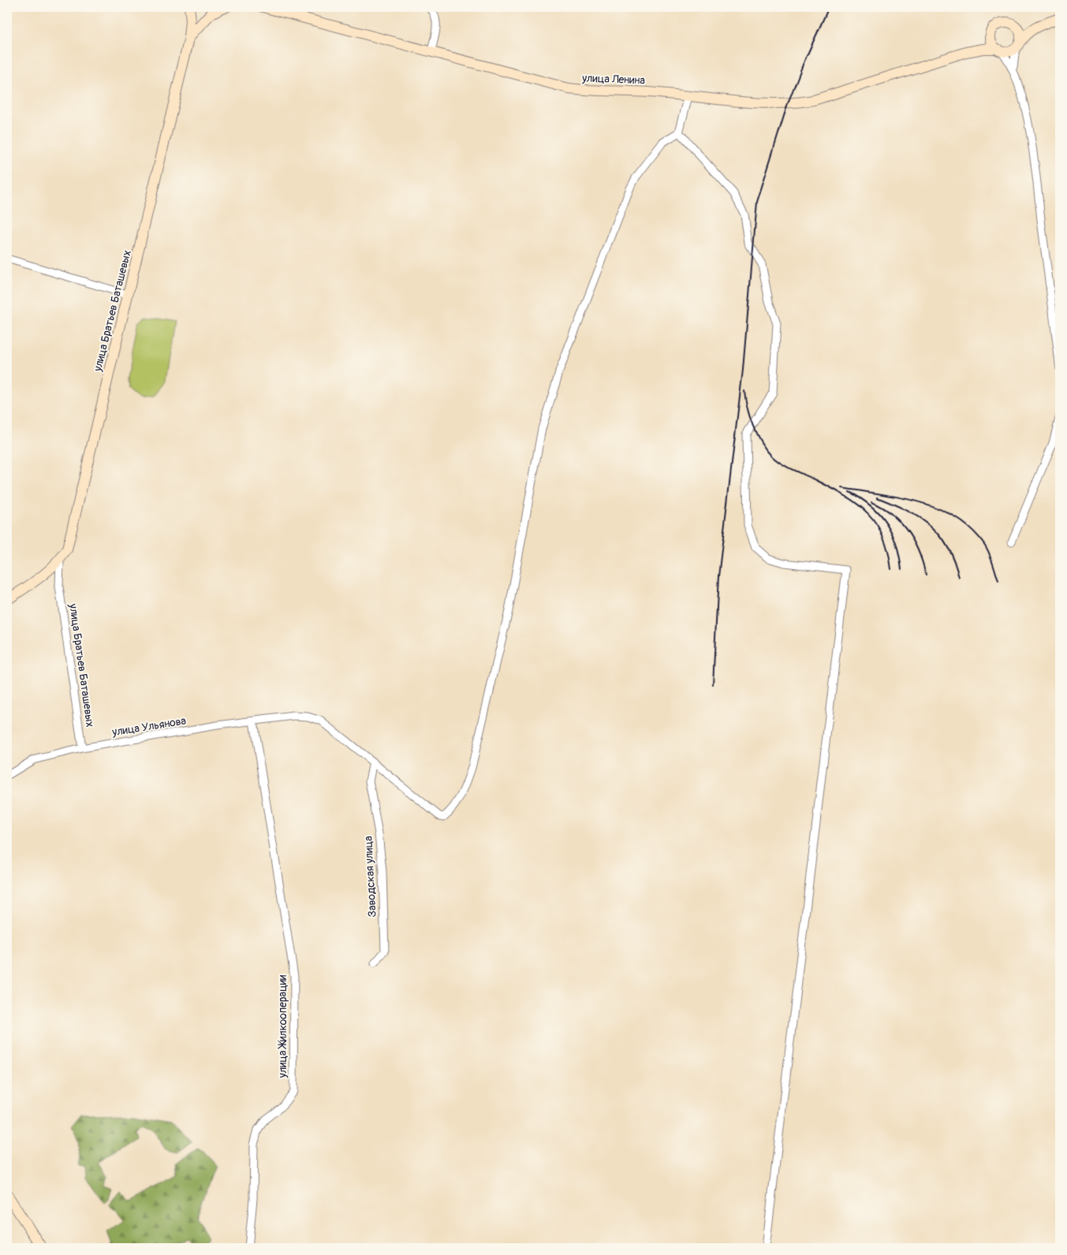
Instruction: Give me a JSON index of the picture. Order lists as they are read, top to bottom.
{
  "streets": {
    "street": [
      "улица Ленина",
      "улица Братьев Баташевых",
      "улица Ульянова",
      "Заводская улица",
      "улица Жилкооперации"
    ]
  },
  "crossings": [
    ["улица Братьев Баташевых", "улица Ульянова"],
    ["улица Ульянова", "Заводская улица"],
    ["улица Ульянова", "улица Жилкооперации"]
  ]
}
